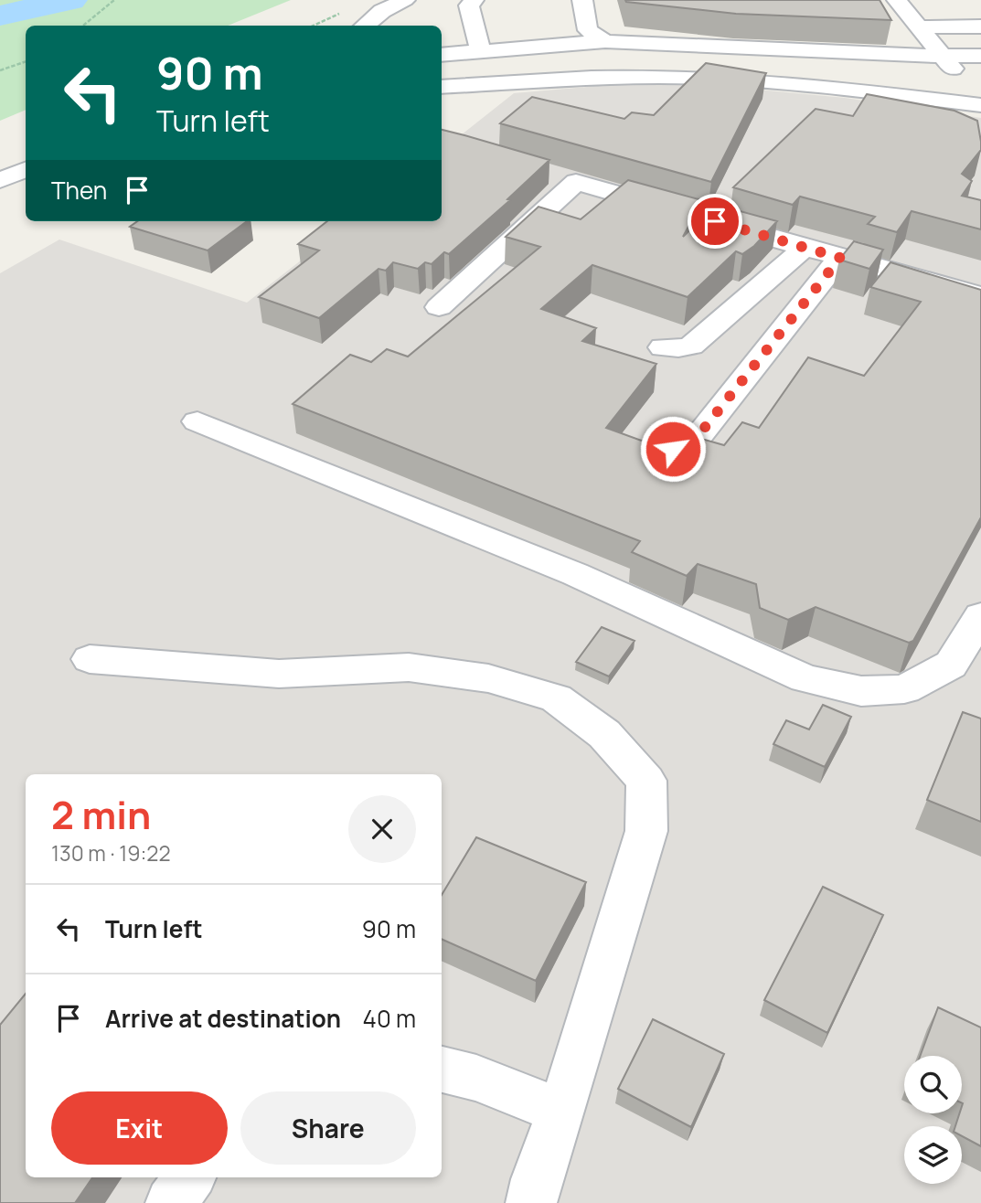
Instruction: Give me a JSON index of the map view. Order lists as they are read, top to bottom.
{
  "page": {
    "turn": ["90 m", "Turn left"],
    "then": "Then",
    "heading": ["2 min", "130 m · 19:22"],
    "list": [
      {
        "name": "Turn left",
        "value": "90 m"
      },
      {
        "name": "Arrive at destination",
        "value": "40 m"
      }
    ],
    "buttons": ["Exit", "Share"]
  }
}
